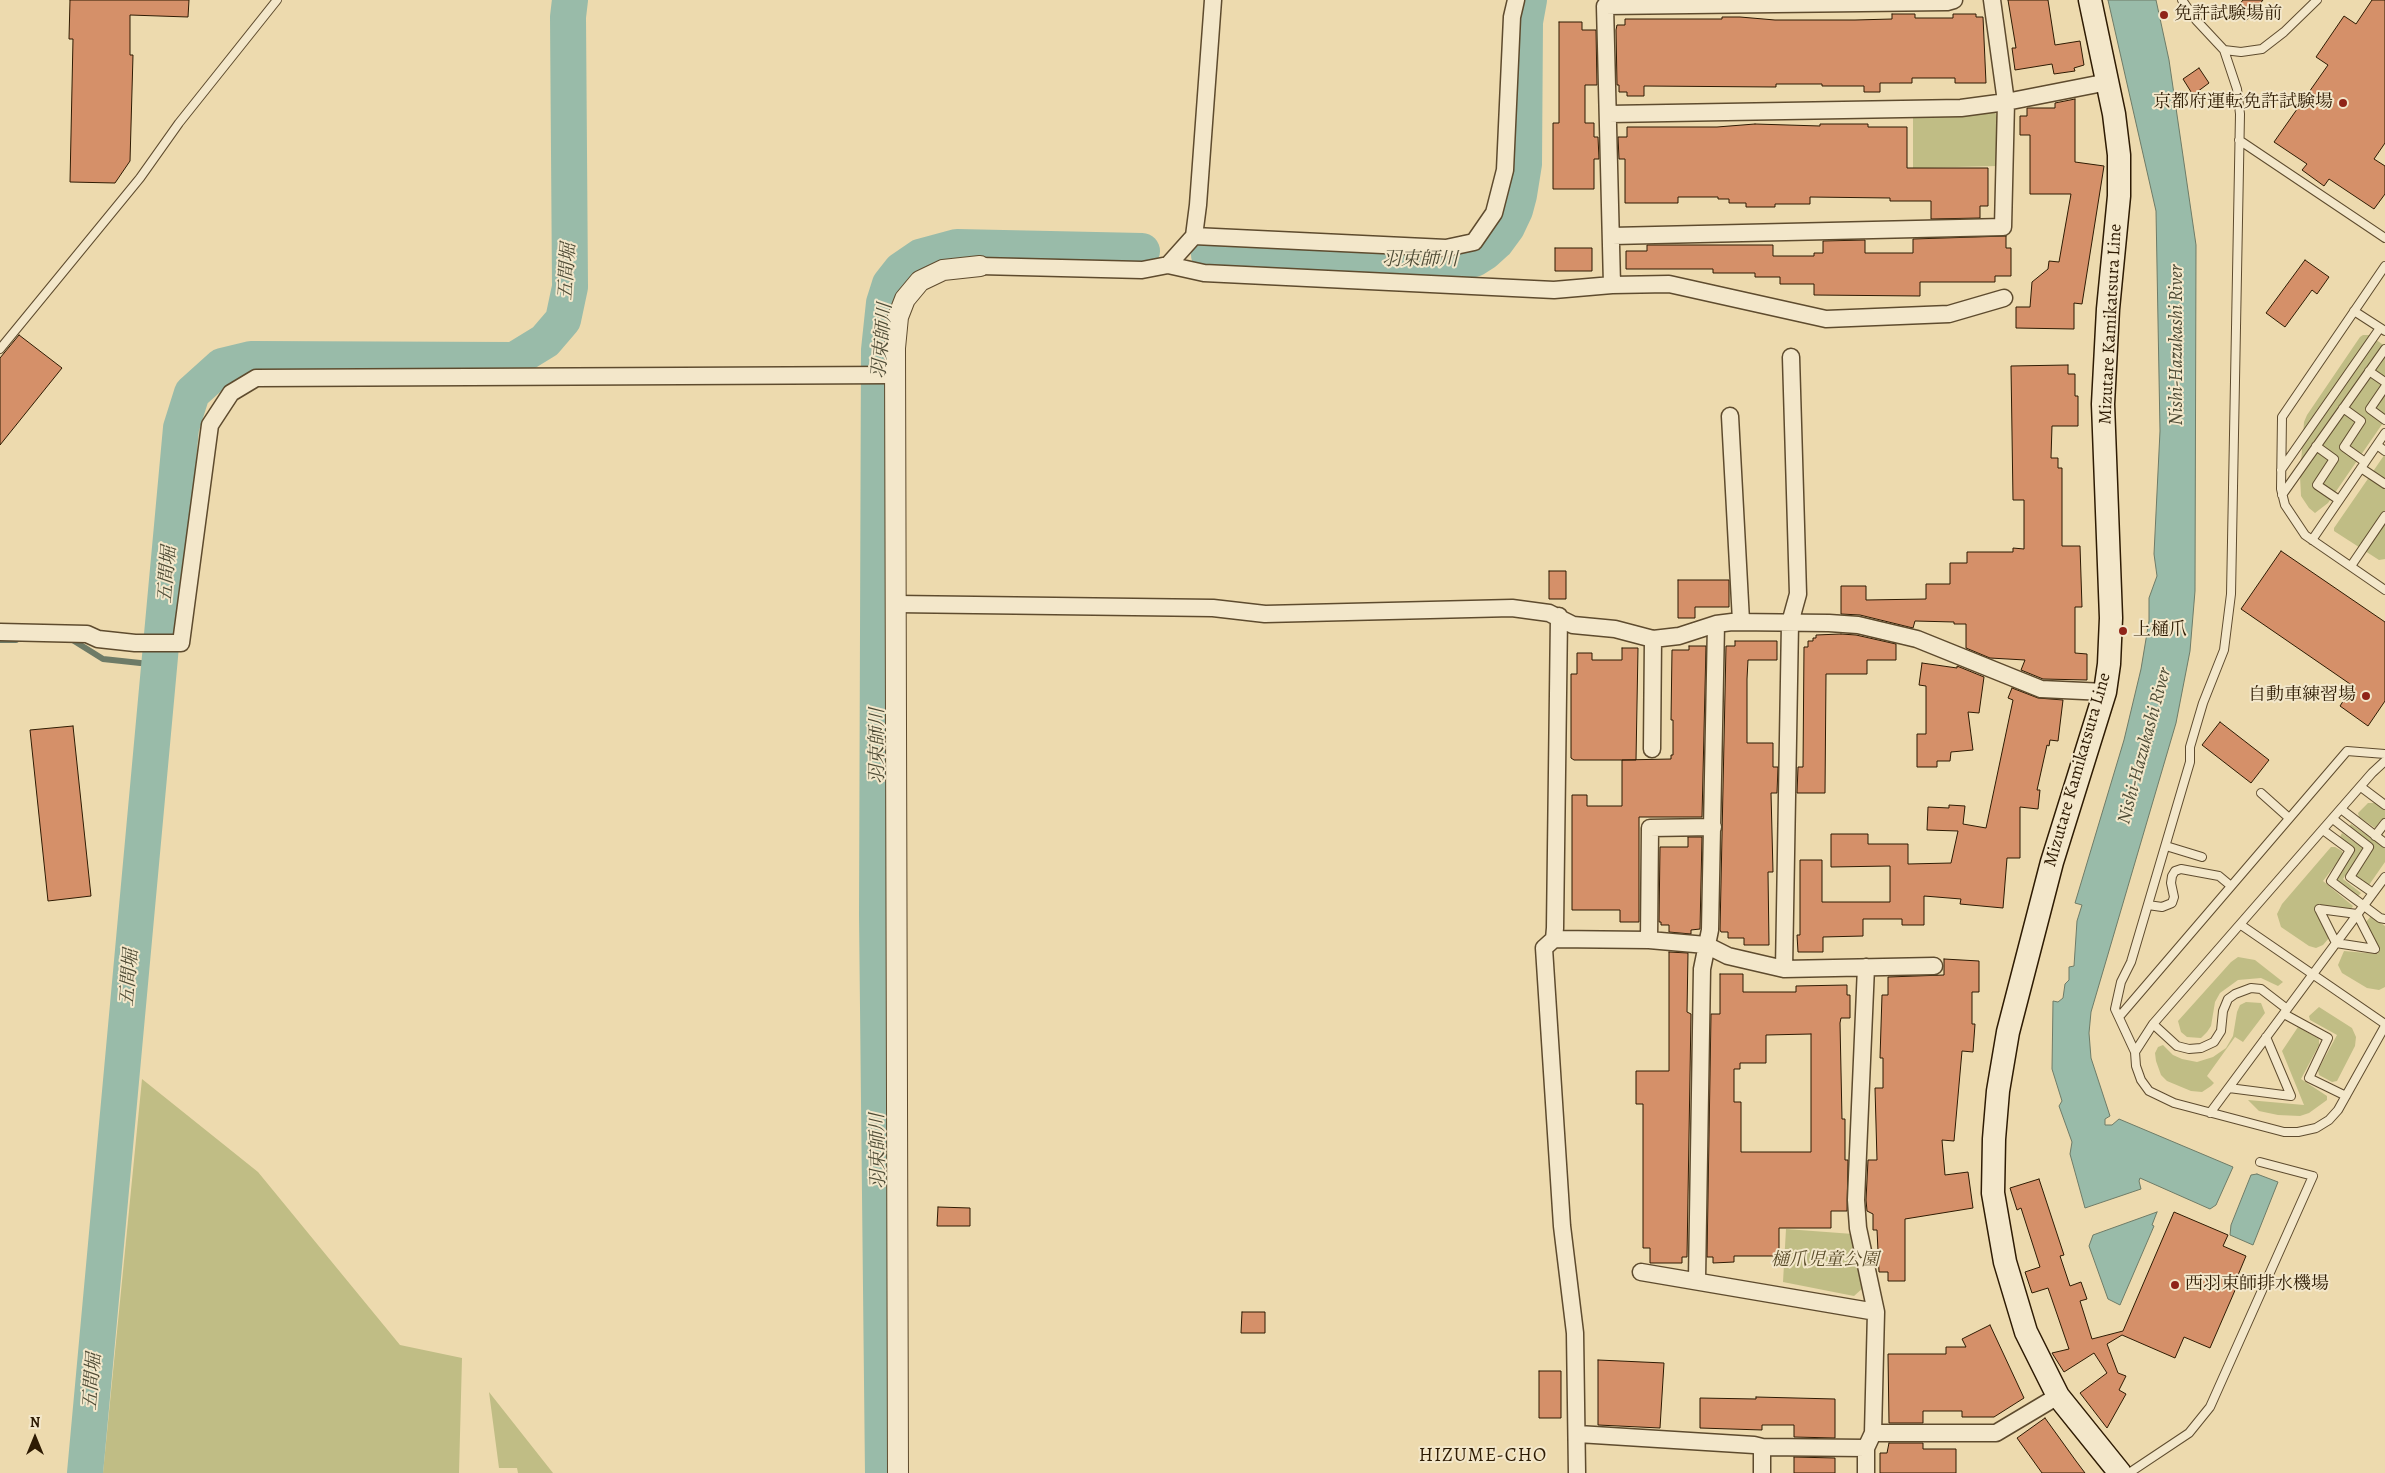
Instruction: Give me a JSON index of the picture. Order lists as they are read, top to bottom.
{
  "streets": {
    "main road": ["Mizutare Kamikatsura Line"]
  },
  "districts": ["HIZUME-CHO"],
  "water": ["羽束師川", "五間堀", "Nishi-Hazukashi River"],
  "parks": ["樋爪児童公園"],
  "places": [
    "免許試験場前",
    "京都府運転免許試験場",
    "上樋爪",
    "自動車練習場",
    "西羽束師排水機場"
  ],
  "north": "top"
}
